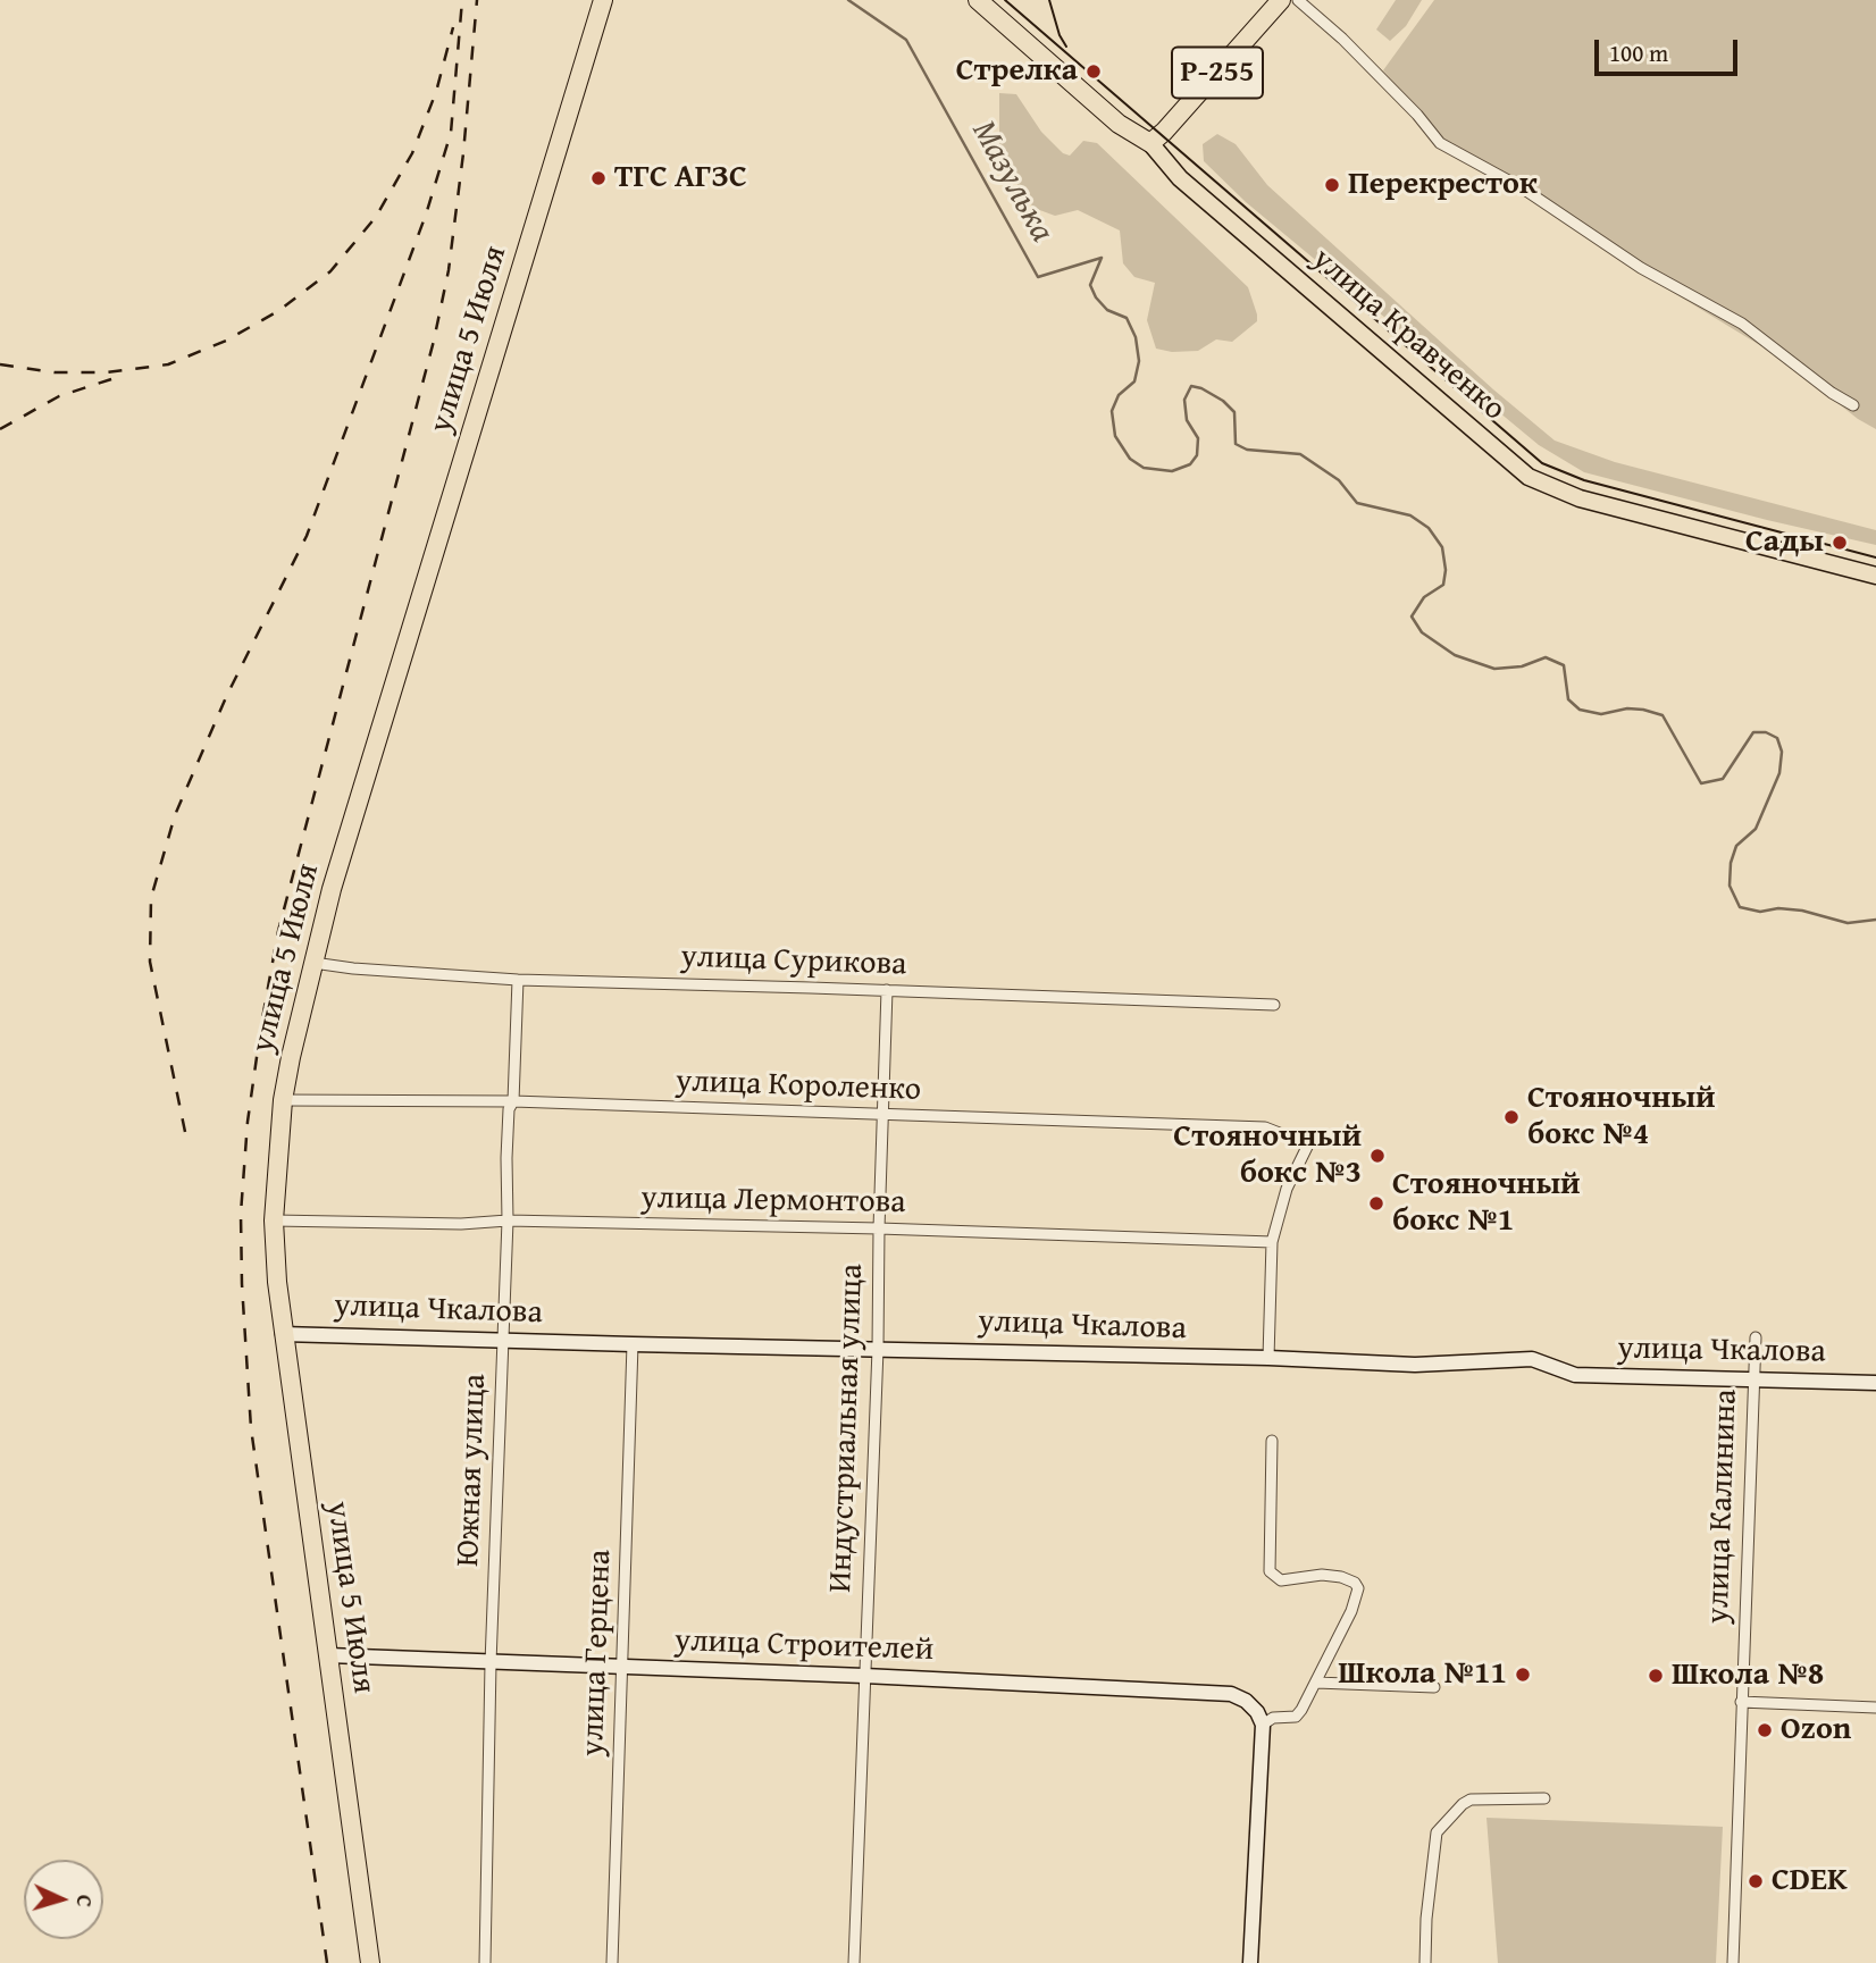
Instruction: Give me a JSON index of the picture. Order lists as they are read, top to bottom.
{
  "streets": {
    "highway": ["Р-255", "улица Кравченко", "улица 5 Июля"],
    "street": [
      "улица Сурикова",
      "улица Короленко",
      "улица Лермонтова",
      "улица Чкалова",
      "Индустриальная улица",
      "Южная улица",
      "улица Калинина",
      "улица Строителей",
      "улица Герцена"
    ]
  },
  "crossings": [
    ["Р-255", "улица Кравченко"],
    ["улица 5 Июля", "улица Сурикова"],
    ["улица 5 Июля", "улица Короленко"],
    ["улица 5 Июля", "улица Лермонтова"],
    ["улица 5 Июля", "улица Чкалова"],
    ["улица 5 Июля", "улица Строителей"],
    ["улица Сурикова", "Индустриальная улица"],
    ["улица Сурикова", "Южная улица"],
    ["улица Короленко", "улица Лермонтова"],
    ["улица Короленко", "Индустриальная улица"],
    ["улица Короленко", "Южная улица"],
    ["улица Лермонтова", "Индустриальная улица"],
    ["улица Лермонтова", "Южная улица"],
    ["улица Чкалова", "Индустриальная улица"],
    ["улица Чкалова", "Южная улица"],
    ["улица Чкалова", "улица Калинина"],
    ["улица Чкалова", "улица Герцена"],
    ["Индустриальная улица", "улица Строителей"],
    ["Южная улица", "улица Строителей"],
    ["улица Строителей", "улица Герцена"]
  ],
  "water": ["Мазулька"],
  "places": [
    "Стрелка",
    "ТГС АГЗС",
    "Перекресток",
    "Сады",
    "Стояночный бокс №4",
    "Стояночный бокс №3",
    "Стояночный бокс №1",
    "Школа №11",
    "Школа №8",
    "Ozon",
    "CDEK"
  ],
  "scale_bar": "100 m",
  "north": "right"
}
